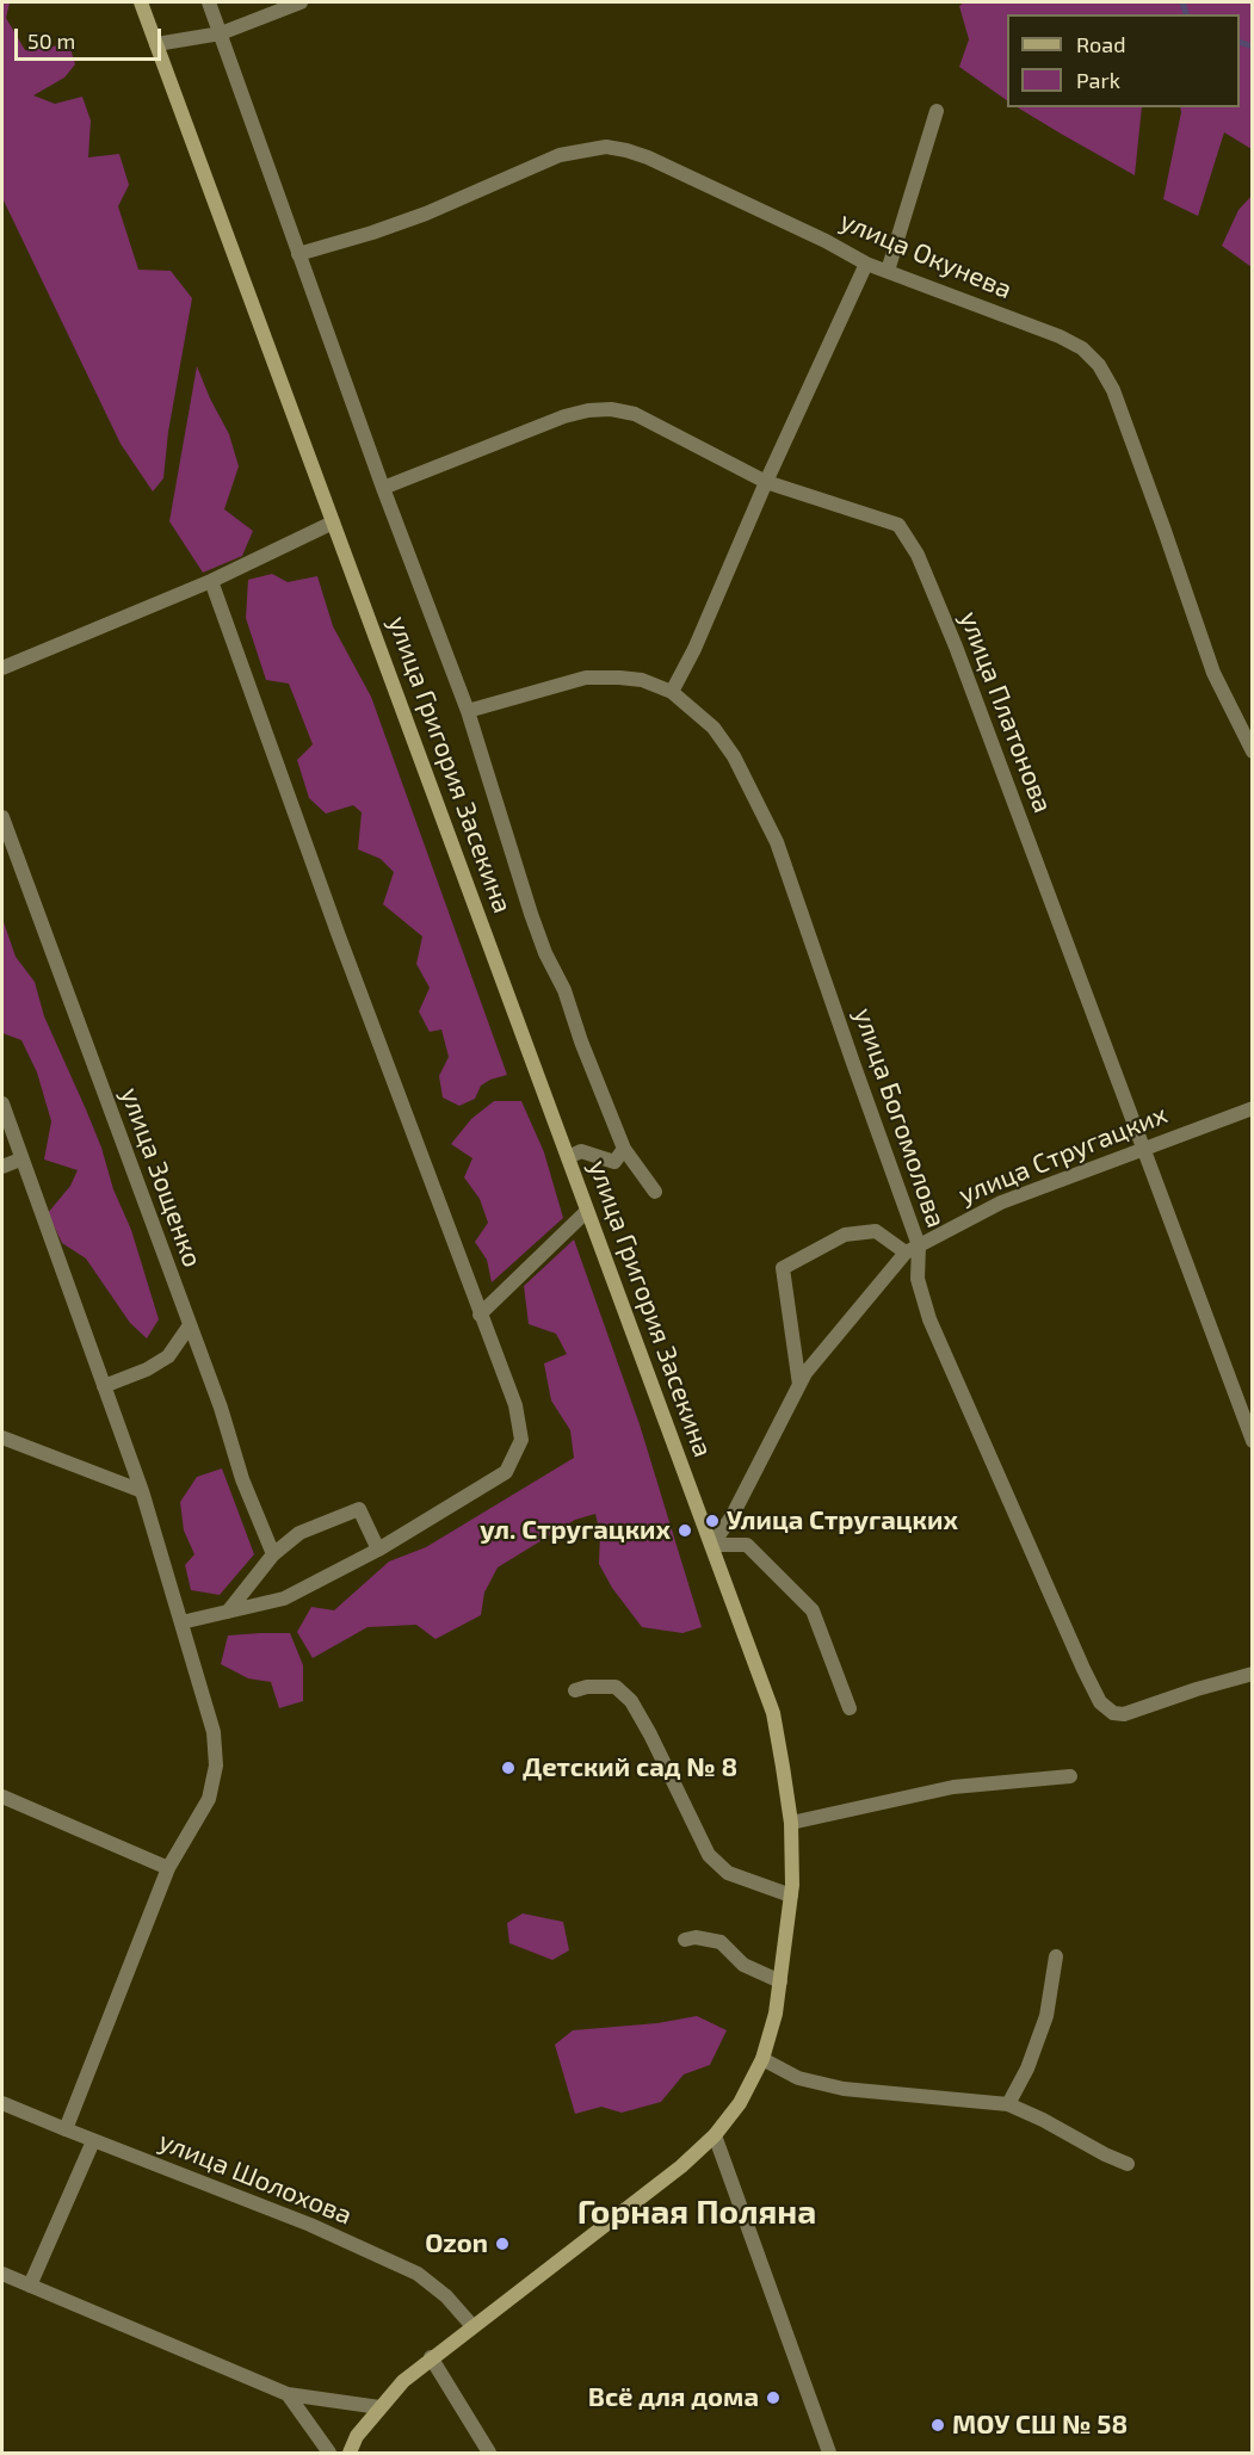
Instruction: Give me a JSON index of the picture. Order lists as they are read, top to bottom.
{
  "streets": {
    "main road": ["улица Григория Засекина"],
    "street": [
      "улица Окунева",
      "улица Платонова",
      "улица Богомолова",
      "улица Стругацких",
      "улица Зощенко",
      "улица Шолохова"
    ]
  },
  "crossings": [
    ["улица Окунева", "улица Григория Засекина"],
    ["улица Платонова", "улица Григория Засекина"],
    ["улица Платонова", "улица Стругацких"],
    ["улица Григория Засекина", "улица Богомолова"],
    ["улица Григория Засекина", "улица Стругацких"],
    ["улица Григория Засекина", "улица Шолохова"],
    ["улица Богомолова", "улица Стругацких"]
  ],
  "districts": ["Горная Поляна"],
  "places": [
    "Улица Стругацких",
    "ул. Стругацких",
    "Детский сад № 8",
    "Ozon",
    "Всё для дома",
    "МОУ СШ № 58"
  ],
  "legend": ["Road", "Park"],
  "scale_bar": "50 m"
}
